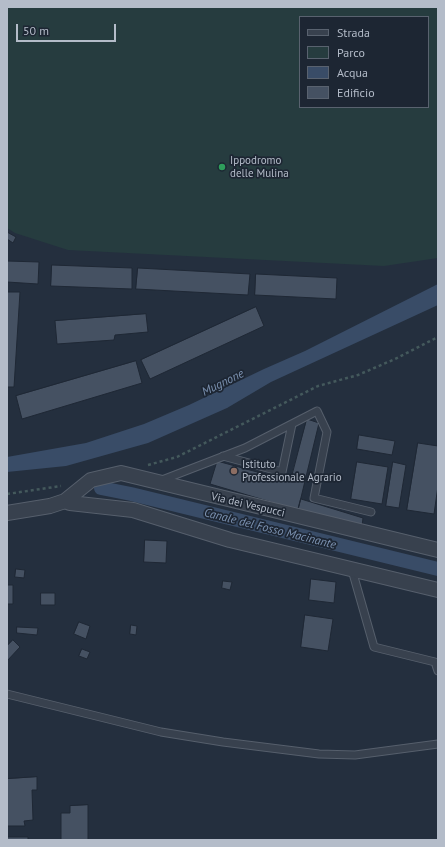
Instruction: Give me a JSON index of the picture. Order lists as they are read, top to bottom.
{
  "streets": {
    "street": ["Via dei Vespucci"]
  },
  "water": ["Mugnone", "Canale del Fosso Macinante"],
  "places": ["Ippodromo delle Mulina", "Istituto Professionale Agrario"],
  "legend": [
    "Strada",
    "Parco",
    "Acqua",
    "Edificio"
  ],
  "scale_bar": "50 m"
}
